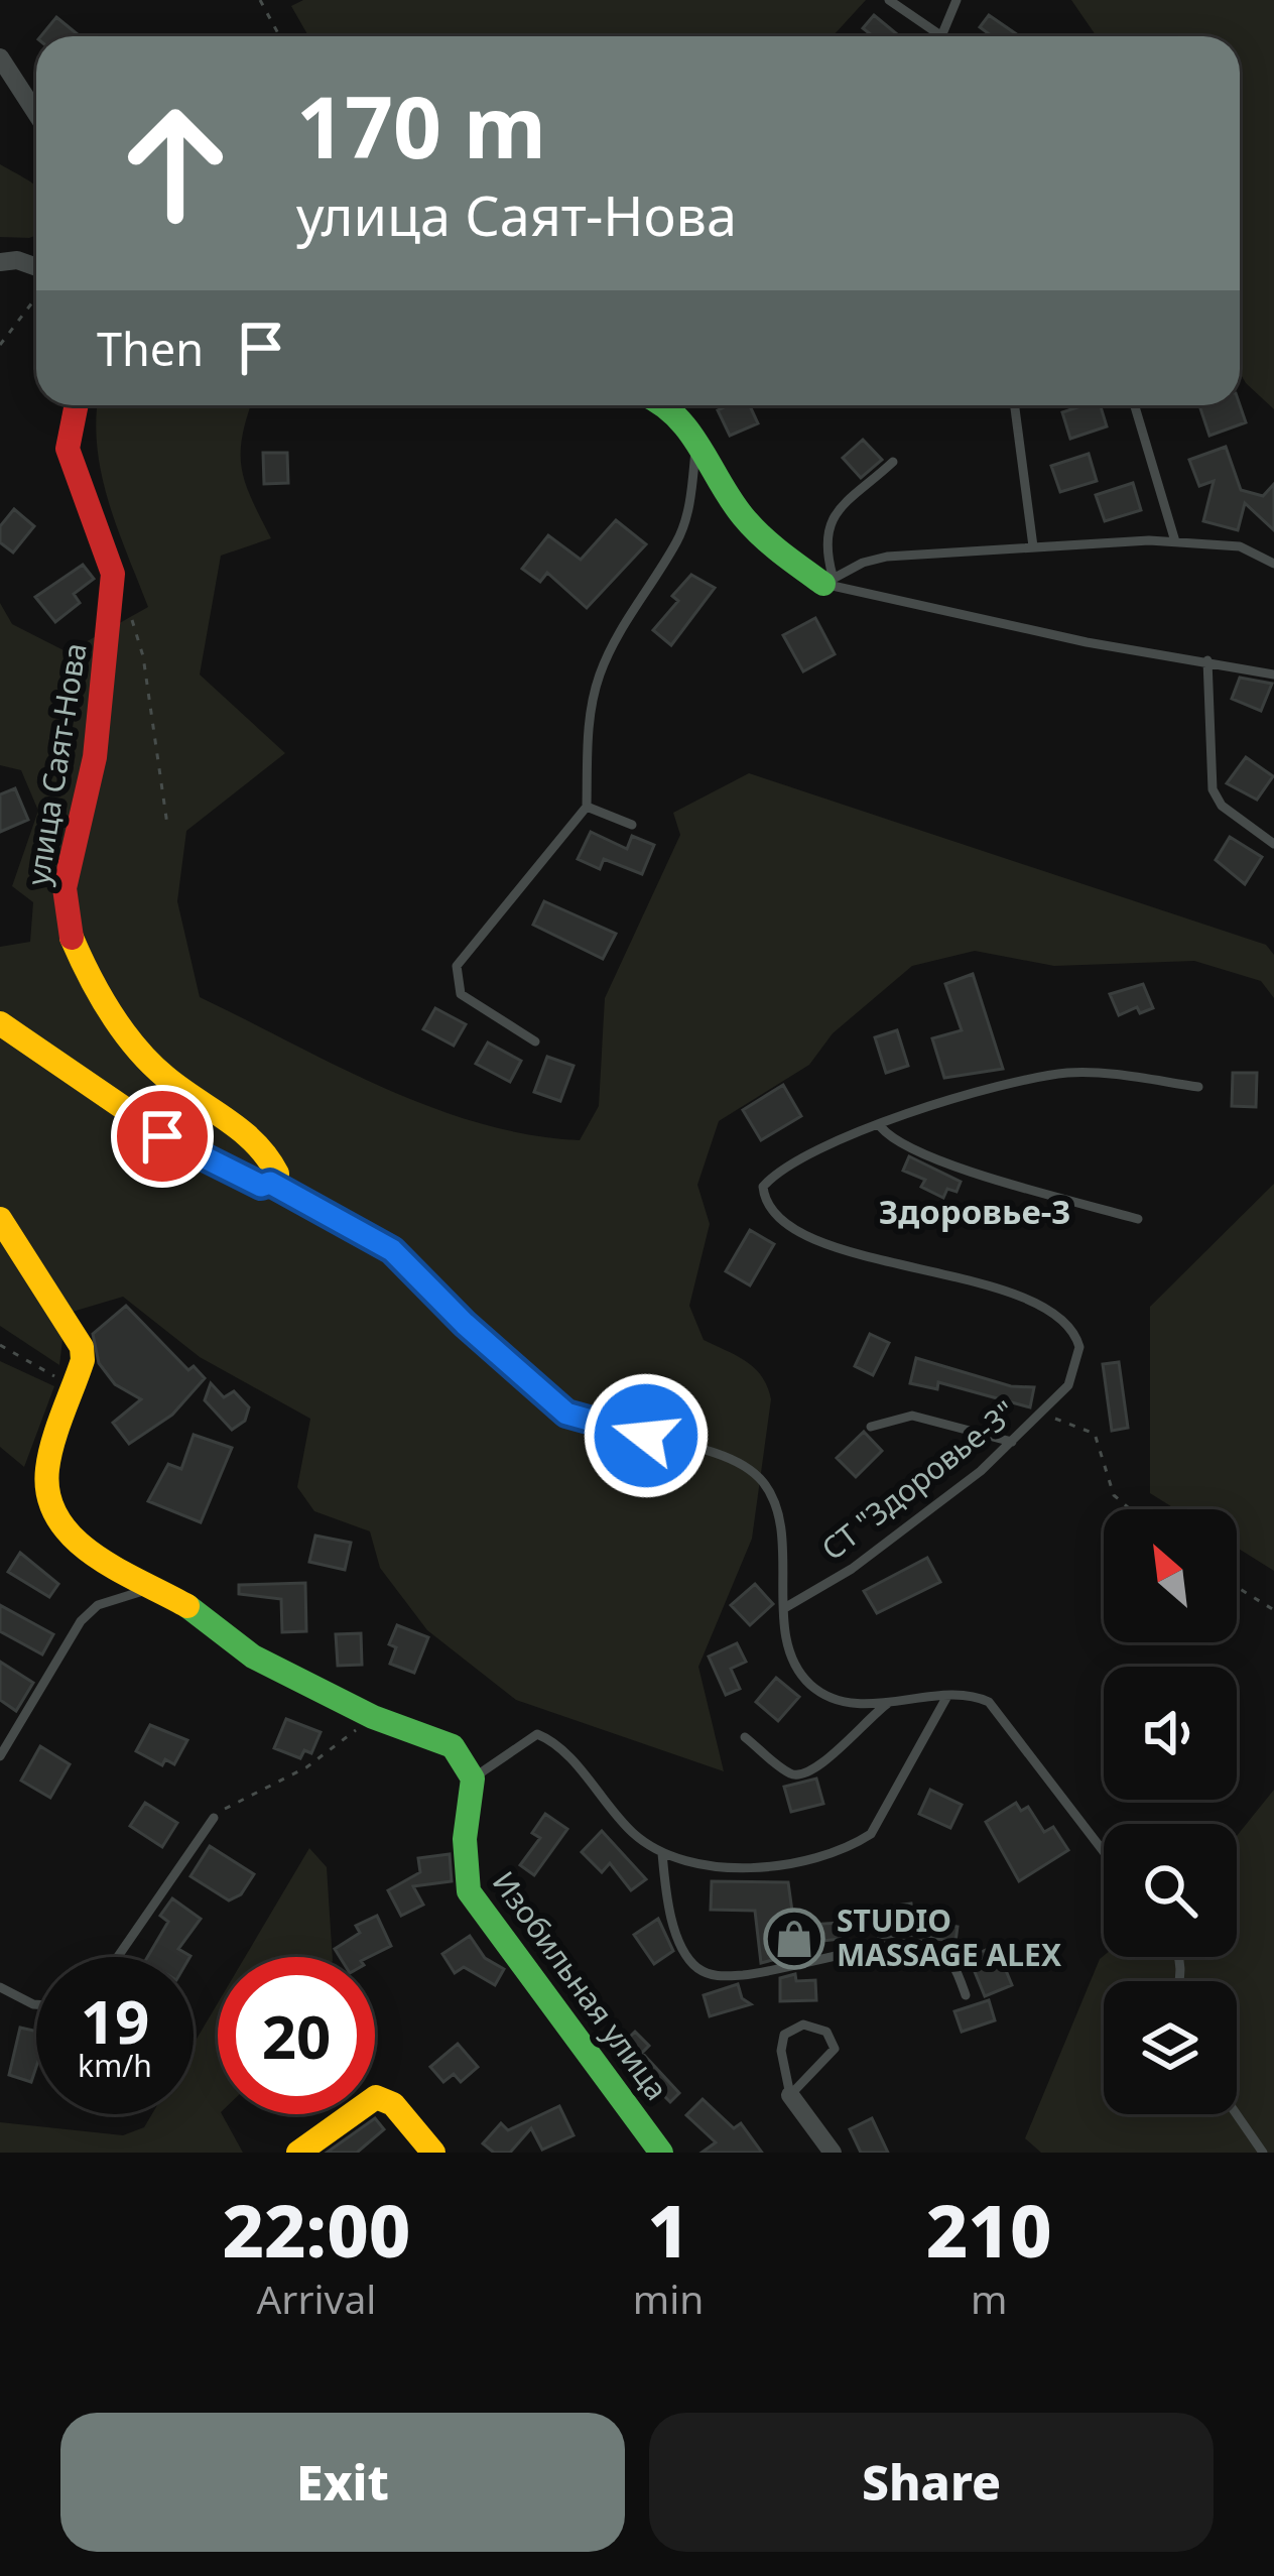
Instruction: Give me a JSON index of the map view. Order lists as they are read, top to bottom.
{
  "streets": {
    "street": ["улица Саят-Нова", "Изобильная улица"],
    "lane": ["СТ \"Здоровье-3\""]
  },
  "districts": ["Здоровье-3"],
  "places": {
    "shop": ["STUDIO MASSAGE ALEX"]
  },
  "north": "top left",
  "page": {
    "turn": ["170 m", "улица Саят-Нова"],
    "then": "Then",
    "speed": "19 km/h",
    "limit": "20",
    "eta": [
      "22:00",
      "Arrival",
      "1",
      "min",
      "210",
      "m"
    ],
    "buttons": ["Exit", "Share"]
  }
}
